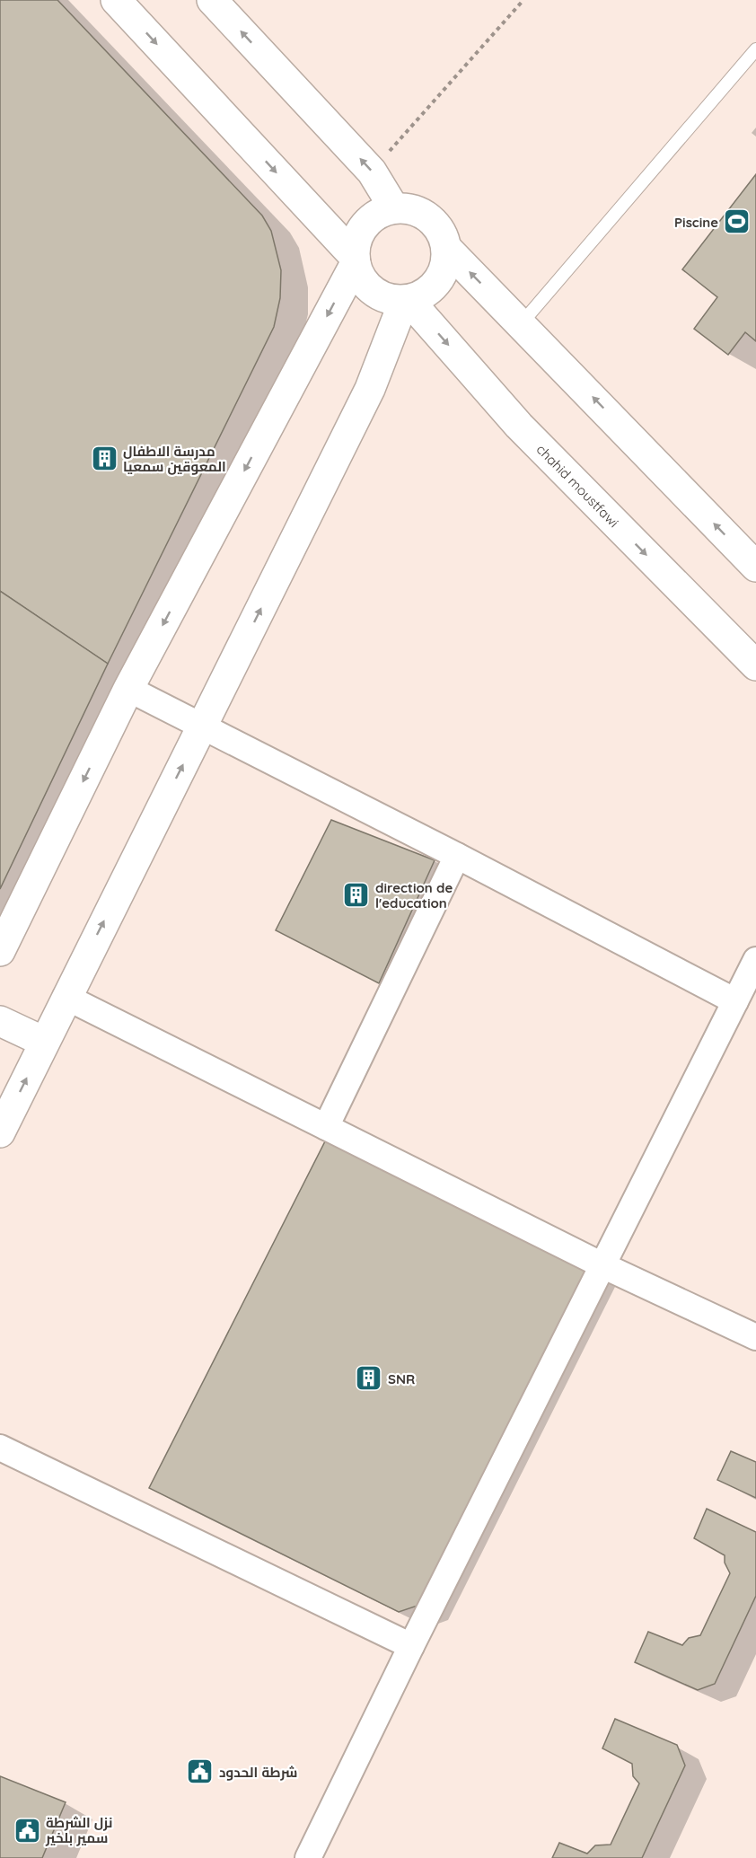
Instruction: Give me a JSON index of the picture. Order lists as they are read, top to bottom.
{
  "streets": {
    "main road": ["chahid moustfawi"]
  },
  "places": {
    "sports": ["Piscine"],
    "building": ["مدرسة الاطفال المعوقين سمعيا", "direction de l'education", "SNR"],
    "public building": ["شرطة الحدود", "نزل الشرطة سمير بلخير"]
  }
}
